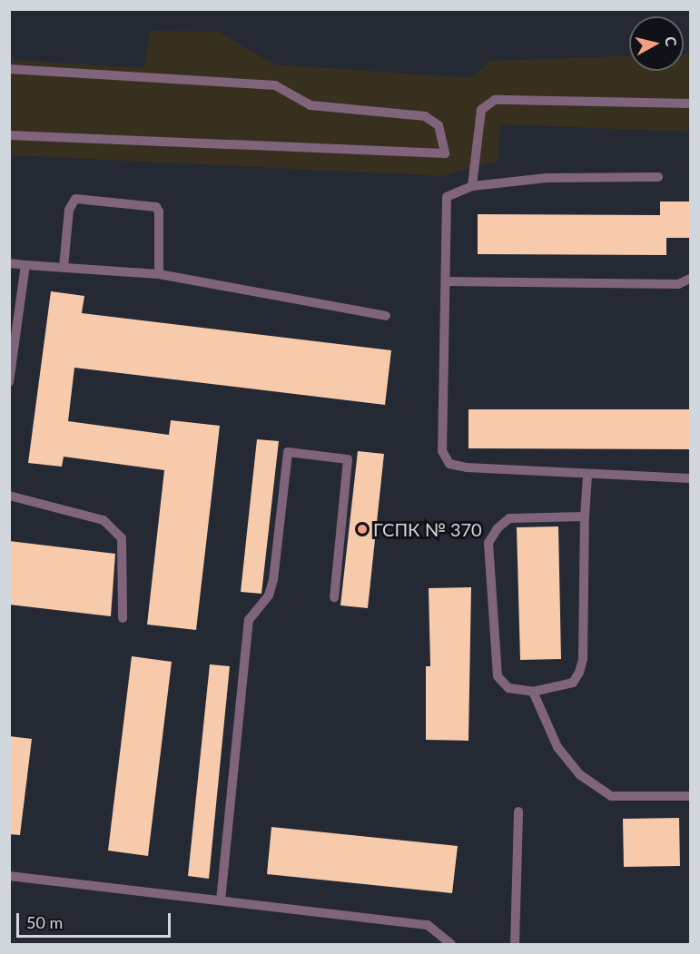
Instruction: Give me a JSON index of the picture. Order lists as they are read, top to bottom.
{
  "places": ["ГСПК № 370"],
  "scale_bar": "50 m",
  "north": "right"
}
